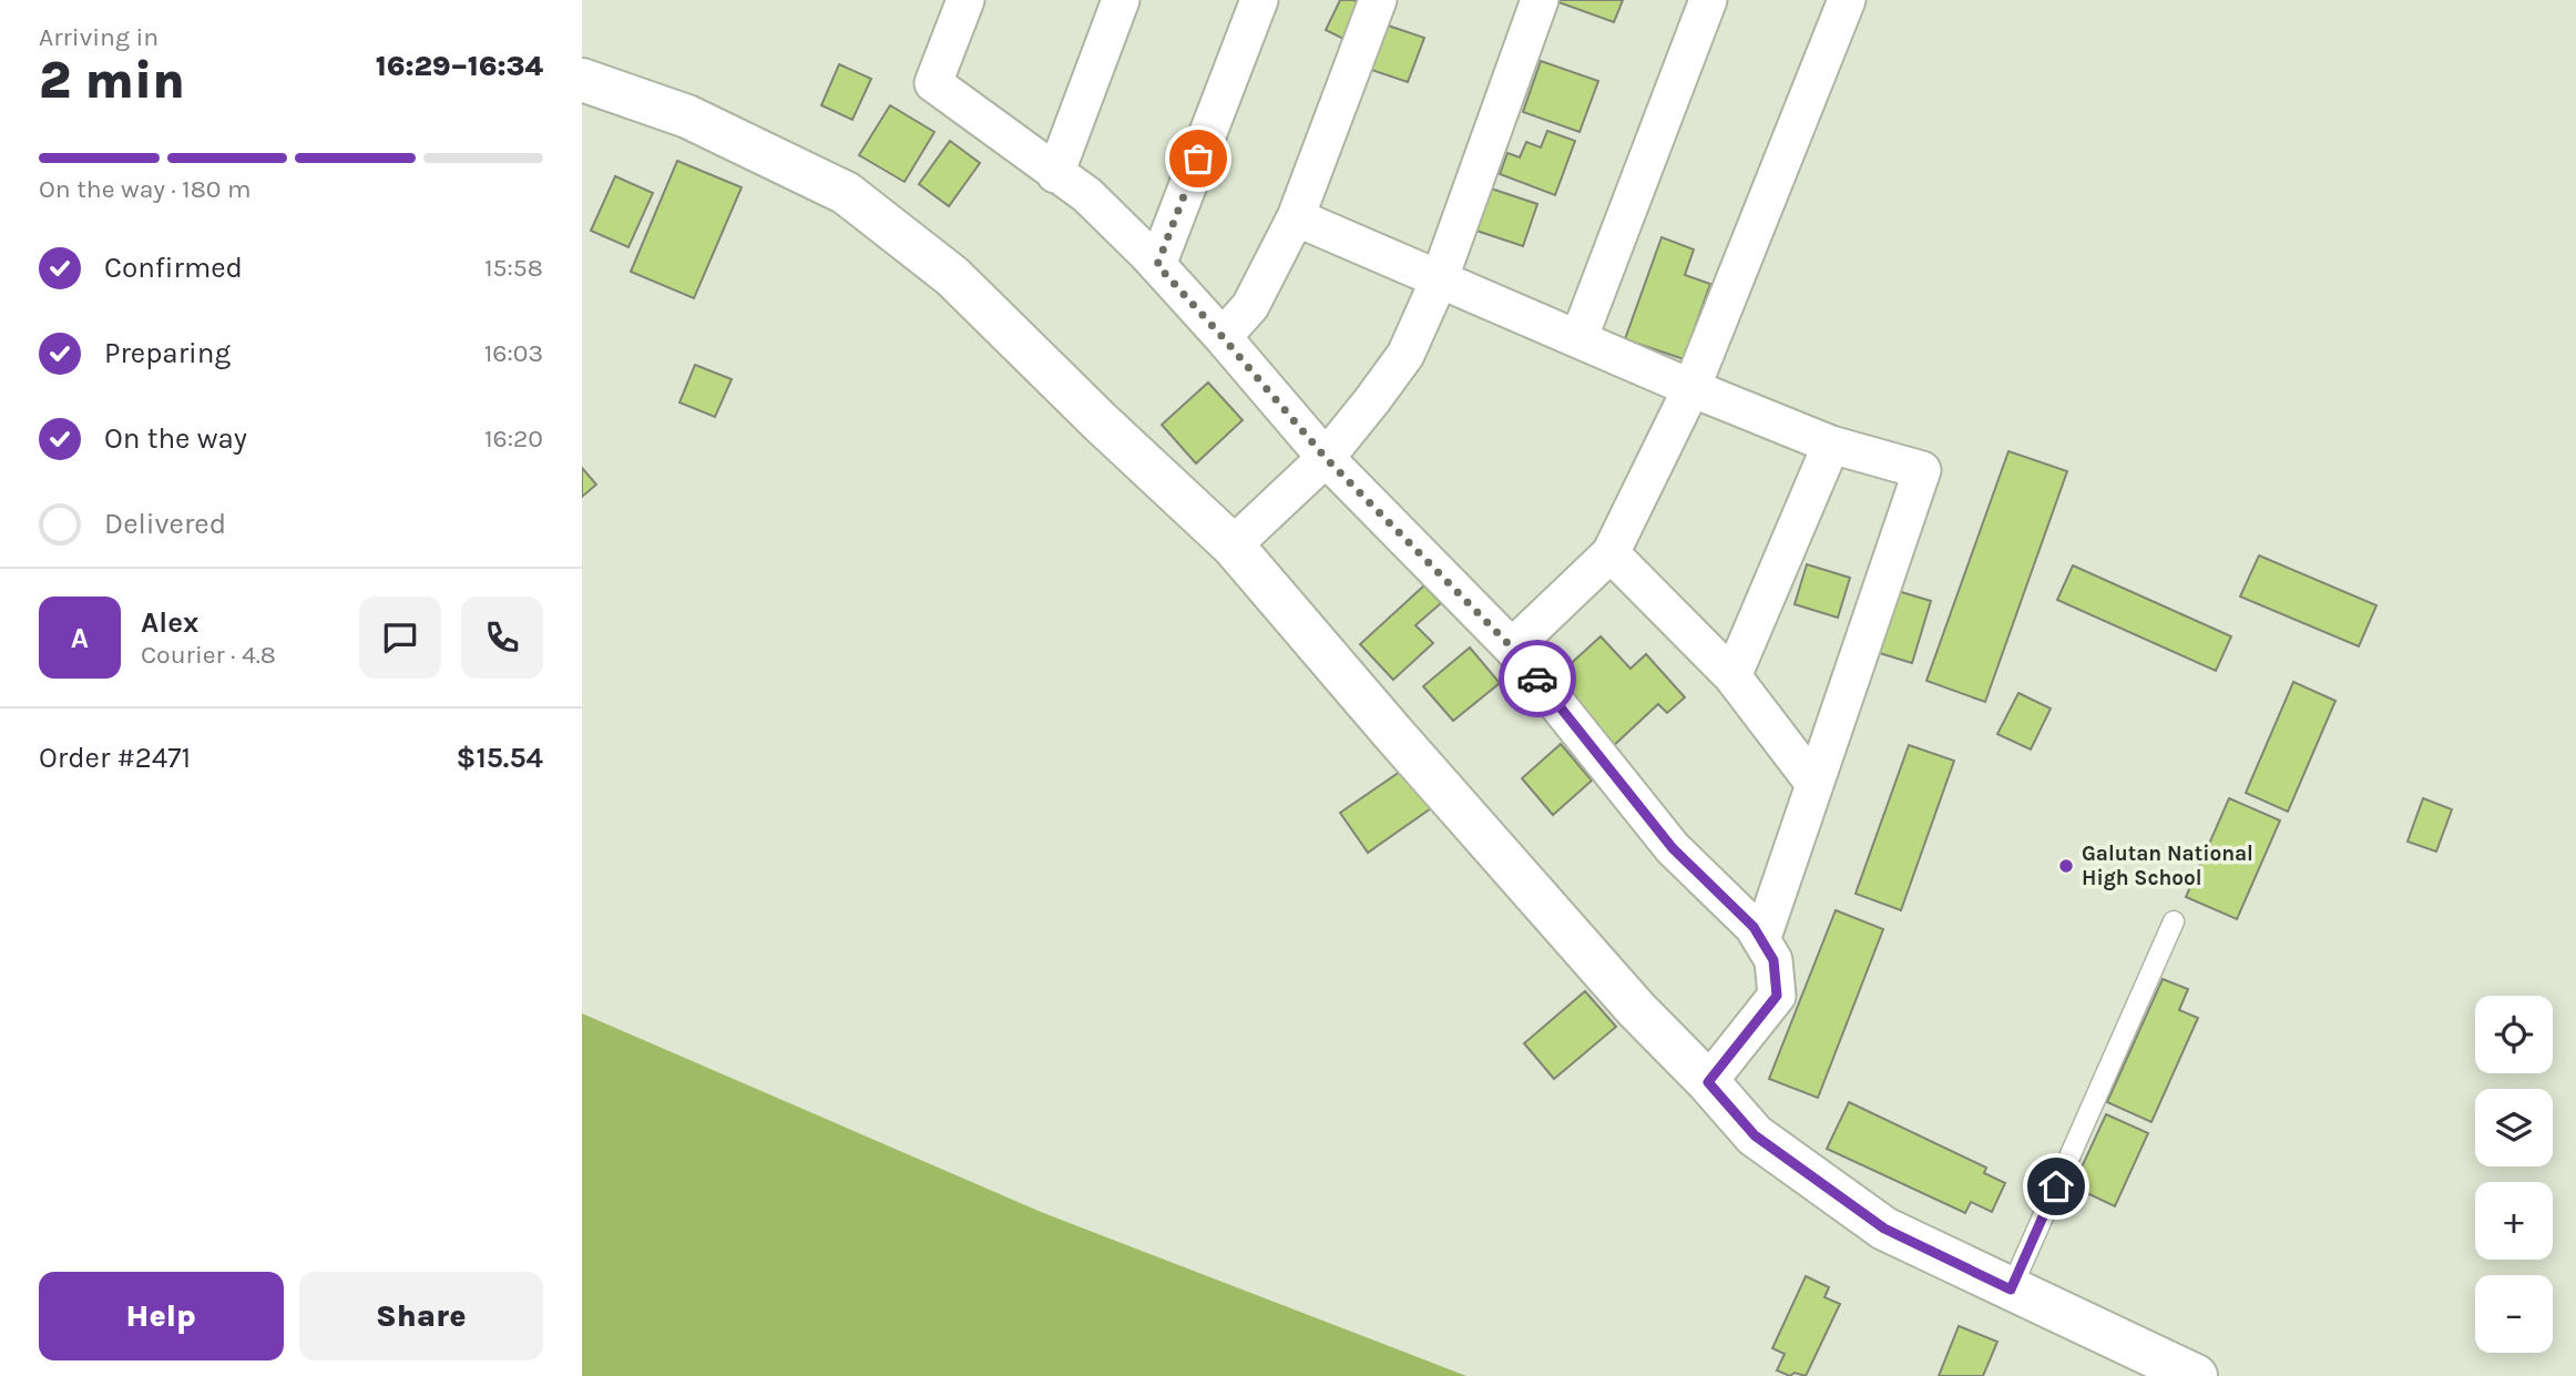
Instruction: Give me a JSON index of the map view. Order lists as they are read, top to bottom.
{
  "places": ["Galutan National High School"],
  "page": {
    "heading": ["2 min", "Arriving in", "16:29–16:34"],
    "panel": [
      "Alex",
      "Courier · 4.8",
      "Order #2471",
      "$15.54"
    ],
    "bar": "On the way · 180 m",
    "list": [
      ["Confirmed", "15:58"],
      ["Preparing", "16:03"],
      ["On the way", "16:20"],
      "Delivered"
    ],
    "round": "A",
    "map_buttons": ["+", "−"],
    "buttons": ["Help", "Share"]
  }
}
